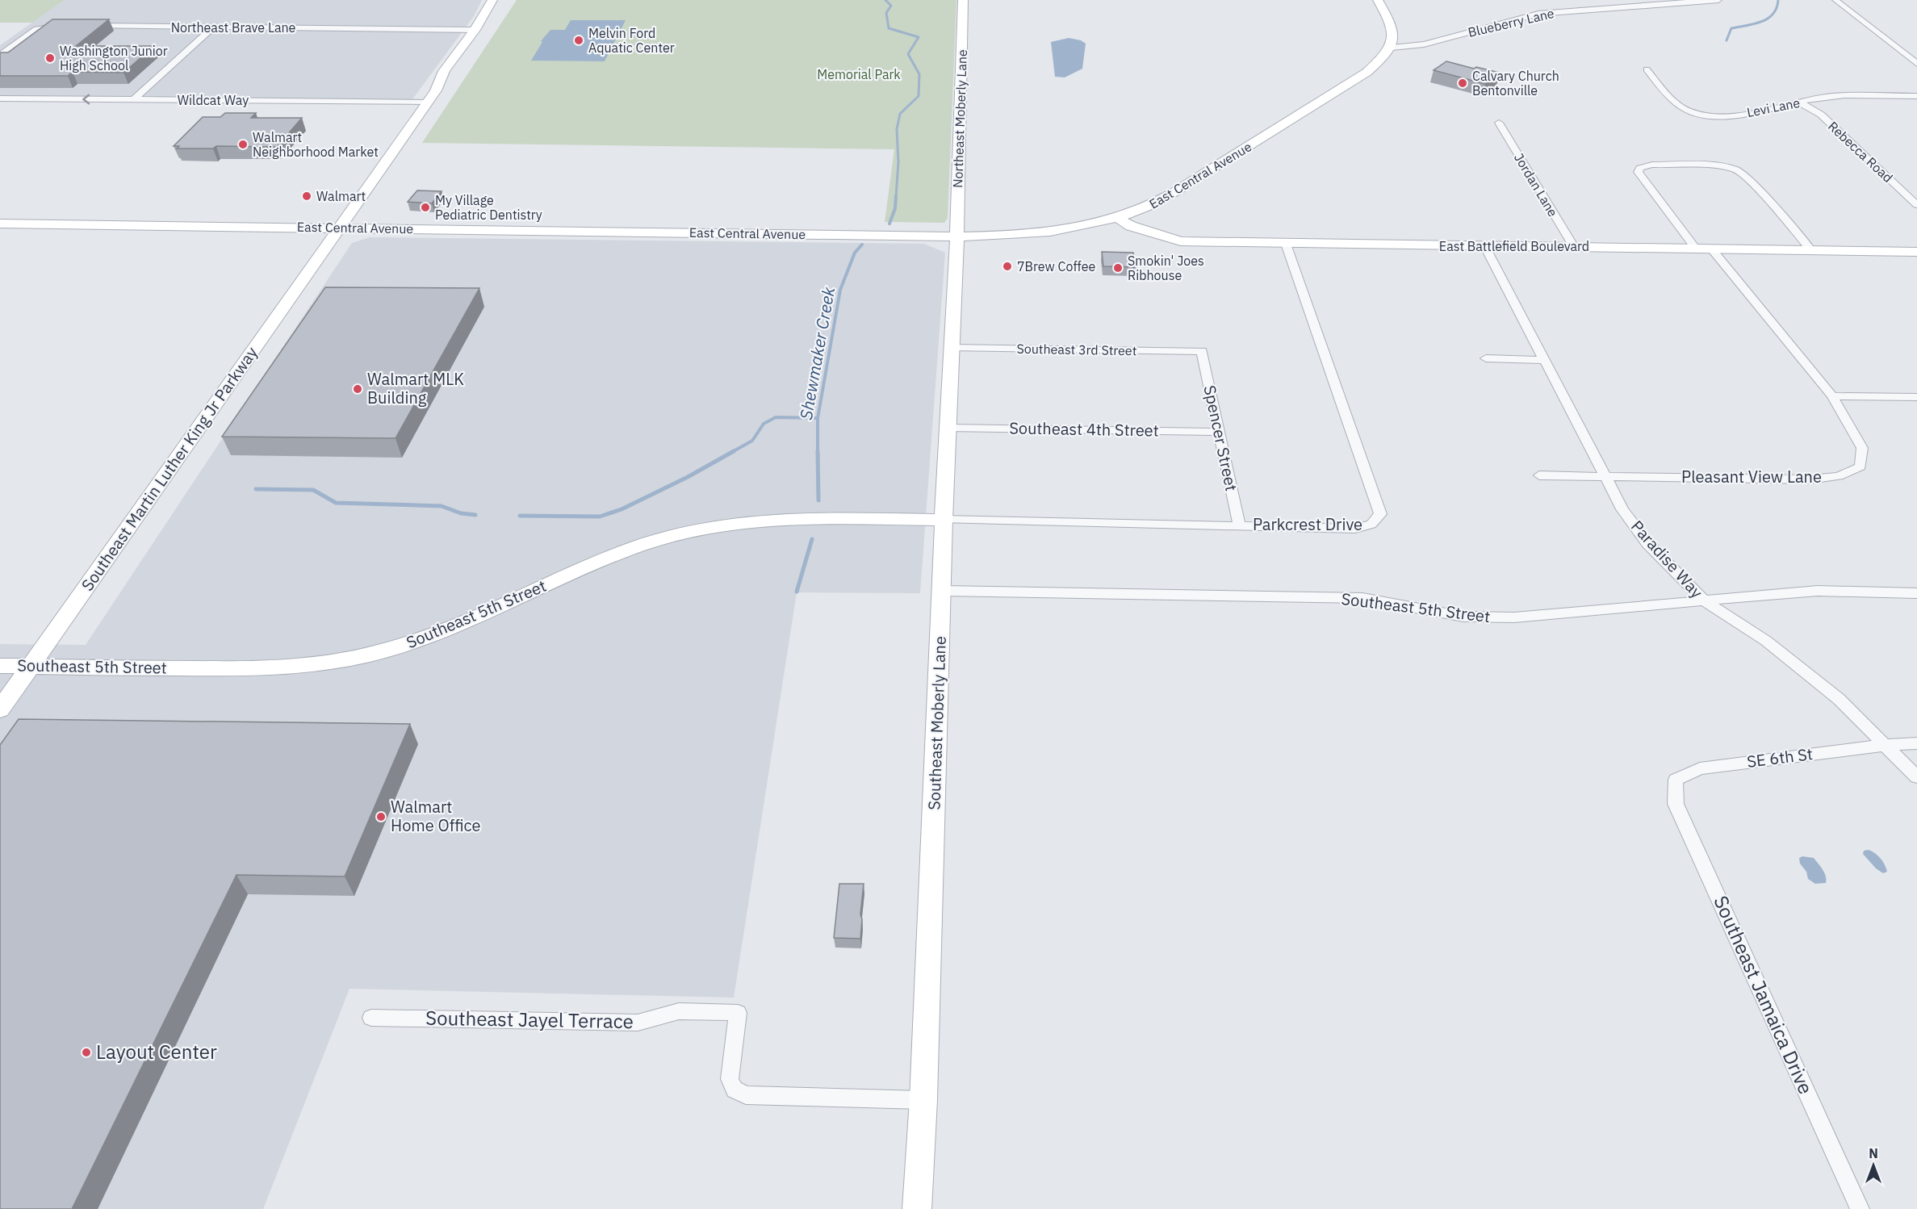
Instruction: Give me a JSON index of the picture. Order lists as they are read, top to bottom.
{
  "streets": {
    "street": [
      "Blueberry Lane",
      "Northeast Brave Lane",
      "Wildcat Way",
      "Levi Lane",
      "Northeast Moberly Lane",
      "Rebecca Road",
      "East Central Avenue",
      "Jordan Lane",
      "East Battlefield Boulevard",
      "Southeast 3rd Street",
      "Southeast 4th Street",
      "Spencer Street",
      "Southeast Martin Luther King Jr Parkway",
      "Pleasant View Lane",
      "Parkcrest Drive",
      "Paradise Way",
      "Southeast 5th Street",
      "Southeast Moberly Lane",
      "SE 6th St",
      "Southeast Jamaica Drive",
      "Southeast Jayel Terrace"
    ]
  },
  "crossings": [
    ["Blueberry Lane", "East Central Avenue"],
    ["Northeast Brave Lane", "Southeast Martin Luther King Jr Parkway"],
    ["Wildcat Way", "Southeast Martin Luther King Jr Parkway"],
    ["Levi Lane", "Rebecca Road"],
    ["Northeast Moberly Lane", "East Central Avenue"],
    ["Northeast Moberly Lane", "Southeast Moberly Lane"],
    ["East Central Avenue", "East Battlefield Boulevard"],
    ["East Central Avenue", "Southeast Martin Luther King Jr Parkway"],
    ["East Central Avenue", "Southeast Moberly Lane"],
    ["Jordan Lane", "East Battlefield Boulevard"],
    ["East Battlefield Boulevard", "Pleasant View Lane"],
    ["East Battlefield Boulevard", "Parkcrest Drive"],
    ["East Battlefield Boulevard", "Paradise Way"],
    ["Southeast 3rd Street", "Spencer Street"],
    ["Southeast 3rd Street", "Southeast Moberly Lane"],
    ["Southeast 4th Street", "Spencer Street"],
    ["Southeast 4th Street", "Southeast Moberly Lane"],
    ["Spencer Street", "Parkcrest Drive"],
    ["Southeast Martin Luther King Jr Parkway", "Southeast 5th Street"],
    ["Pleasant View Lane", "Paradise Way"],
    ["Parkcrest Drive", "Southeast 5th Street"],
    ["Parkcrest Drive", "Southeast Moberly Lane"],
    ["Paradise Way", "Southeast 5th Street"],
    ["Paradise Way", "SE 6th St"],
    ["Southeast 5th Street", "Southeast Moberly Lane"],
    ["Southeast Moberly Lane", "Southeast Jayel Terrace"],
    ["SE 6th St", "Southeast Jamaica Drive"]
  ],
  "water": ["Shewmaker Creek"],
  "parks": ["Memorial Park"],
  "places": [
    "Melvin Ford Aquatic Center",
    "Washington Junior High School",
    "Calvary Church Bentonville",
    "Walmart Neighborhood Market",
    "Walmart",
    "My Village Pediatric Dentistry",
    "7Brew Coffee",
    "Smokin' Joes Ribhouse",
    "Walmart MLK Building",
    "Walmart Home Office",
    "Layout Center"
  ],
  "north": "top"
}
